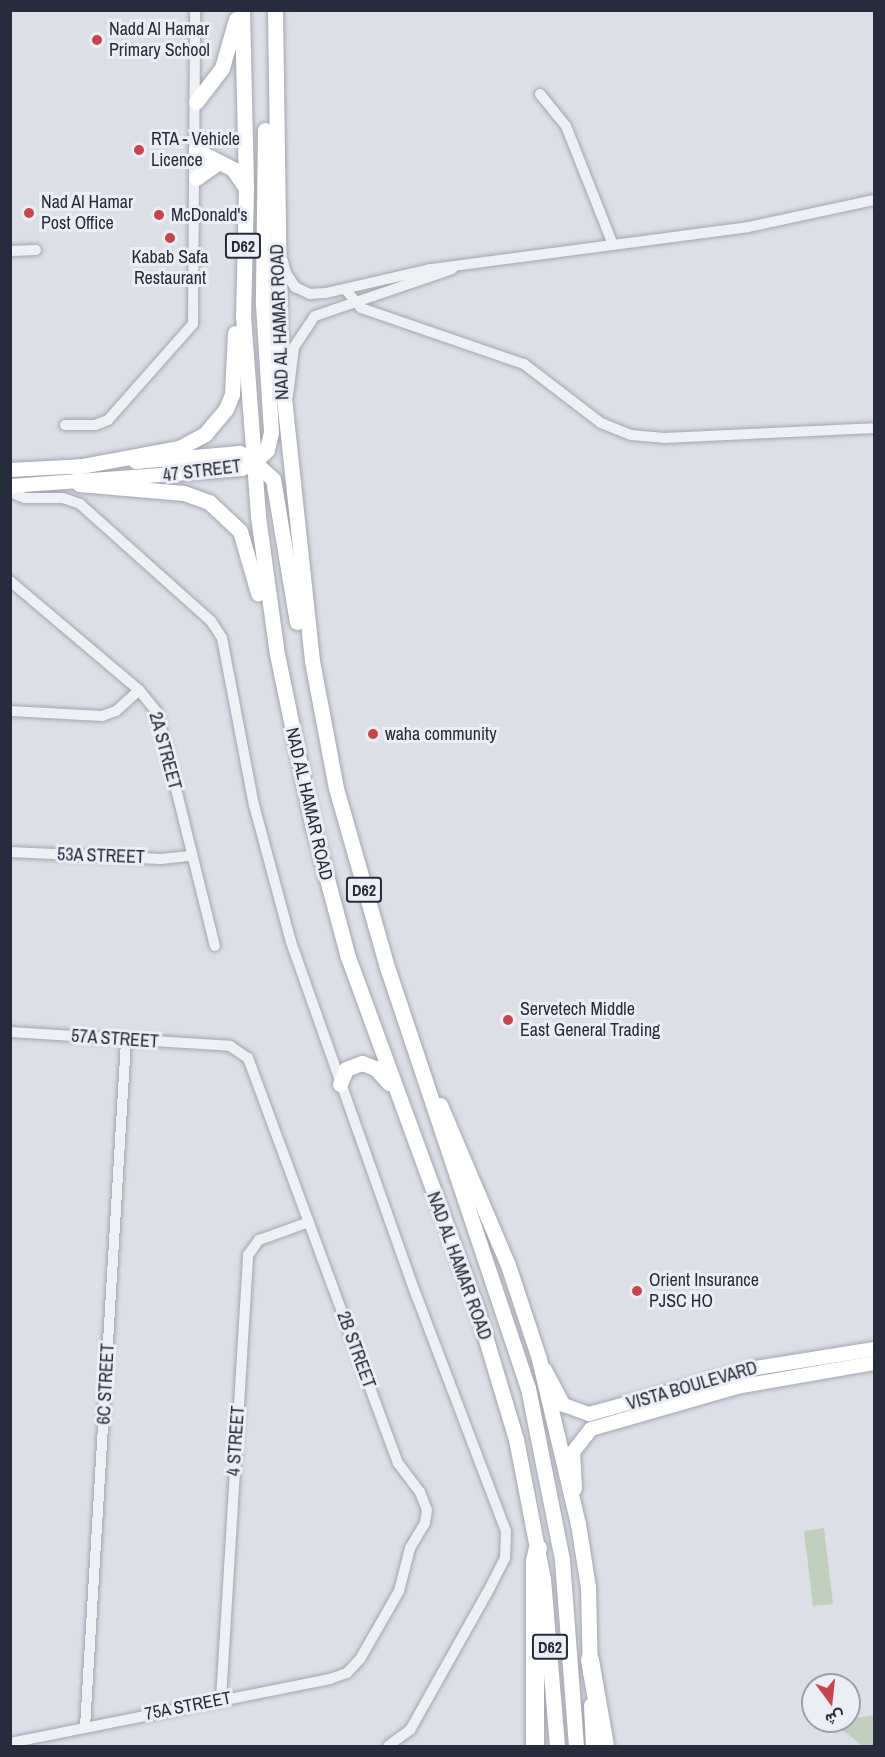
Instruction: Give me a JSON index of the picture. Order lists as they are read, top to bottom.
{
  "streets": {
    "main road": ["D62", "NAD AL HAMAR ROAD"],
    "street": [
      "47 STREET",
      "2A STREET",
      "53A STREET",
      "57A STREET",
      "2B STREET",
      "6C STREET",
      "VISTA BOULEVARD",
      "4 STREET",
      "75A STREET"
    ]
  },
  "crossings": [
    ["NAD AL HAMAR ROAD", "47 STREET"],
    ["2A STREET", "53A STREET"],
    ["57A STREET", "2B STREET"],
    ["57A STREET", "6C STREET"],
    ["2B STREET", "4 STREET"],
    ["2B STREET", "75A STREET"],
    ["6C STREET", "75A STREET"],
    ["4 STREET", "75A STREET"]
  ],
  "places": [
    "Nadd Al Hamar Primary School",
    "RTA - Vehicle Licence",
    "Nad Al Hamar Post Office",
    "McDonald's",
    "Kabab Safa Restaurant",
    "waha community",
    "Servetech Middle East General Trading",
    "Orient Insurance PJSC HO"
  ],
  "north": "bottom"
}
